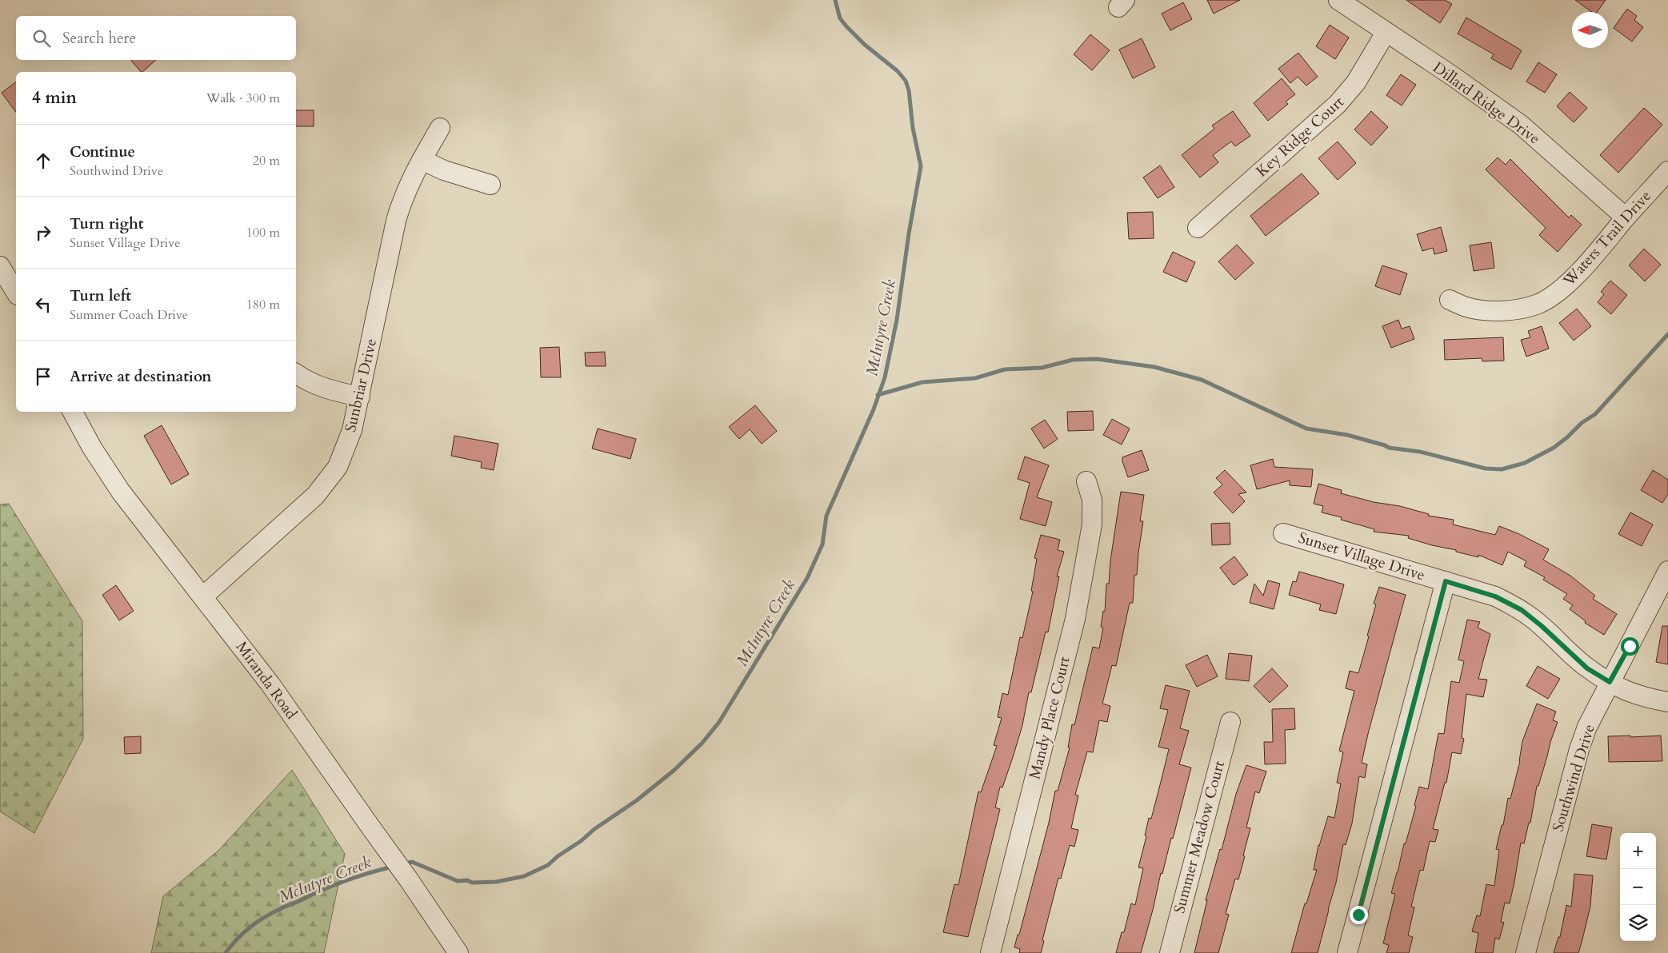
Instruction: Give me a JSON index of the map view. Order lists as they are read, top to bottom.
{
  "streets": {
    "street": [
      "Dillard Ridge Drive",
      "Key Ridge Court",
      "Waters Trail Drive",
      "Sunbriar Drive",
      "Sunset Village Drive",
      "Miranda Road",
      "Mandy Place Court",
      "Southwind Drive",
      "Summer Meadow Court"
    ]
  },
  "crossings": [
    ["Dillard Ridge Drive", "Key Ridge Court"],
    ["Dillard Ridge Drive", "Waters Trail Drive"],
    ["Sunbriar Drive", "Miranda Road"],
    ["Sunset Village Drive", "Southwind Drive"]
  ],
  "water": ["McIntyre Creek"],
  "north": "left",
  "page": {
    "search": "Search here",
    "heading": ["4 min", "Walk · 300 m"],
    "list": [
      ["Continue", "Southwind Drive", "20 m"],
      ["Turn right", "Sunset Village Drive", "100 m"],
      ["Turn left", "Summer Coach Drive", "180 m"],
      "Arrive at destination"
    ],
    "map_buttons": ["+", "−"]
  }
}
